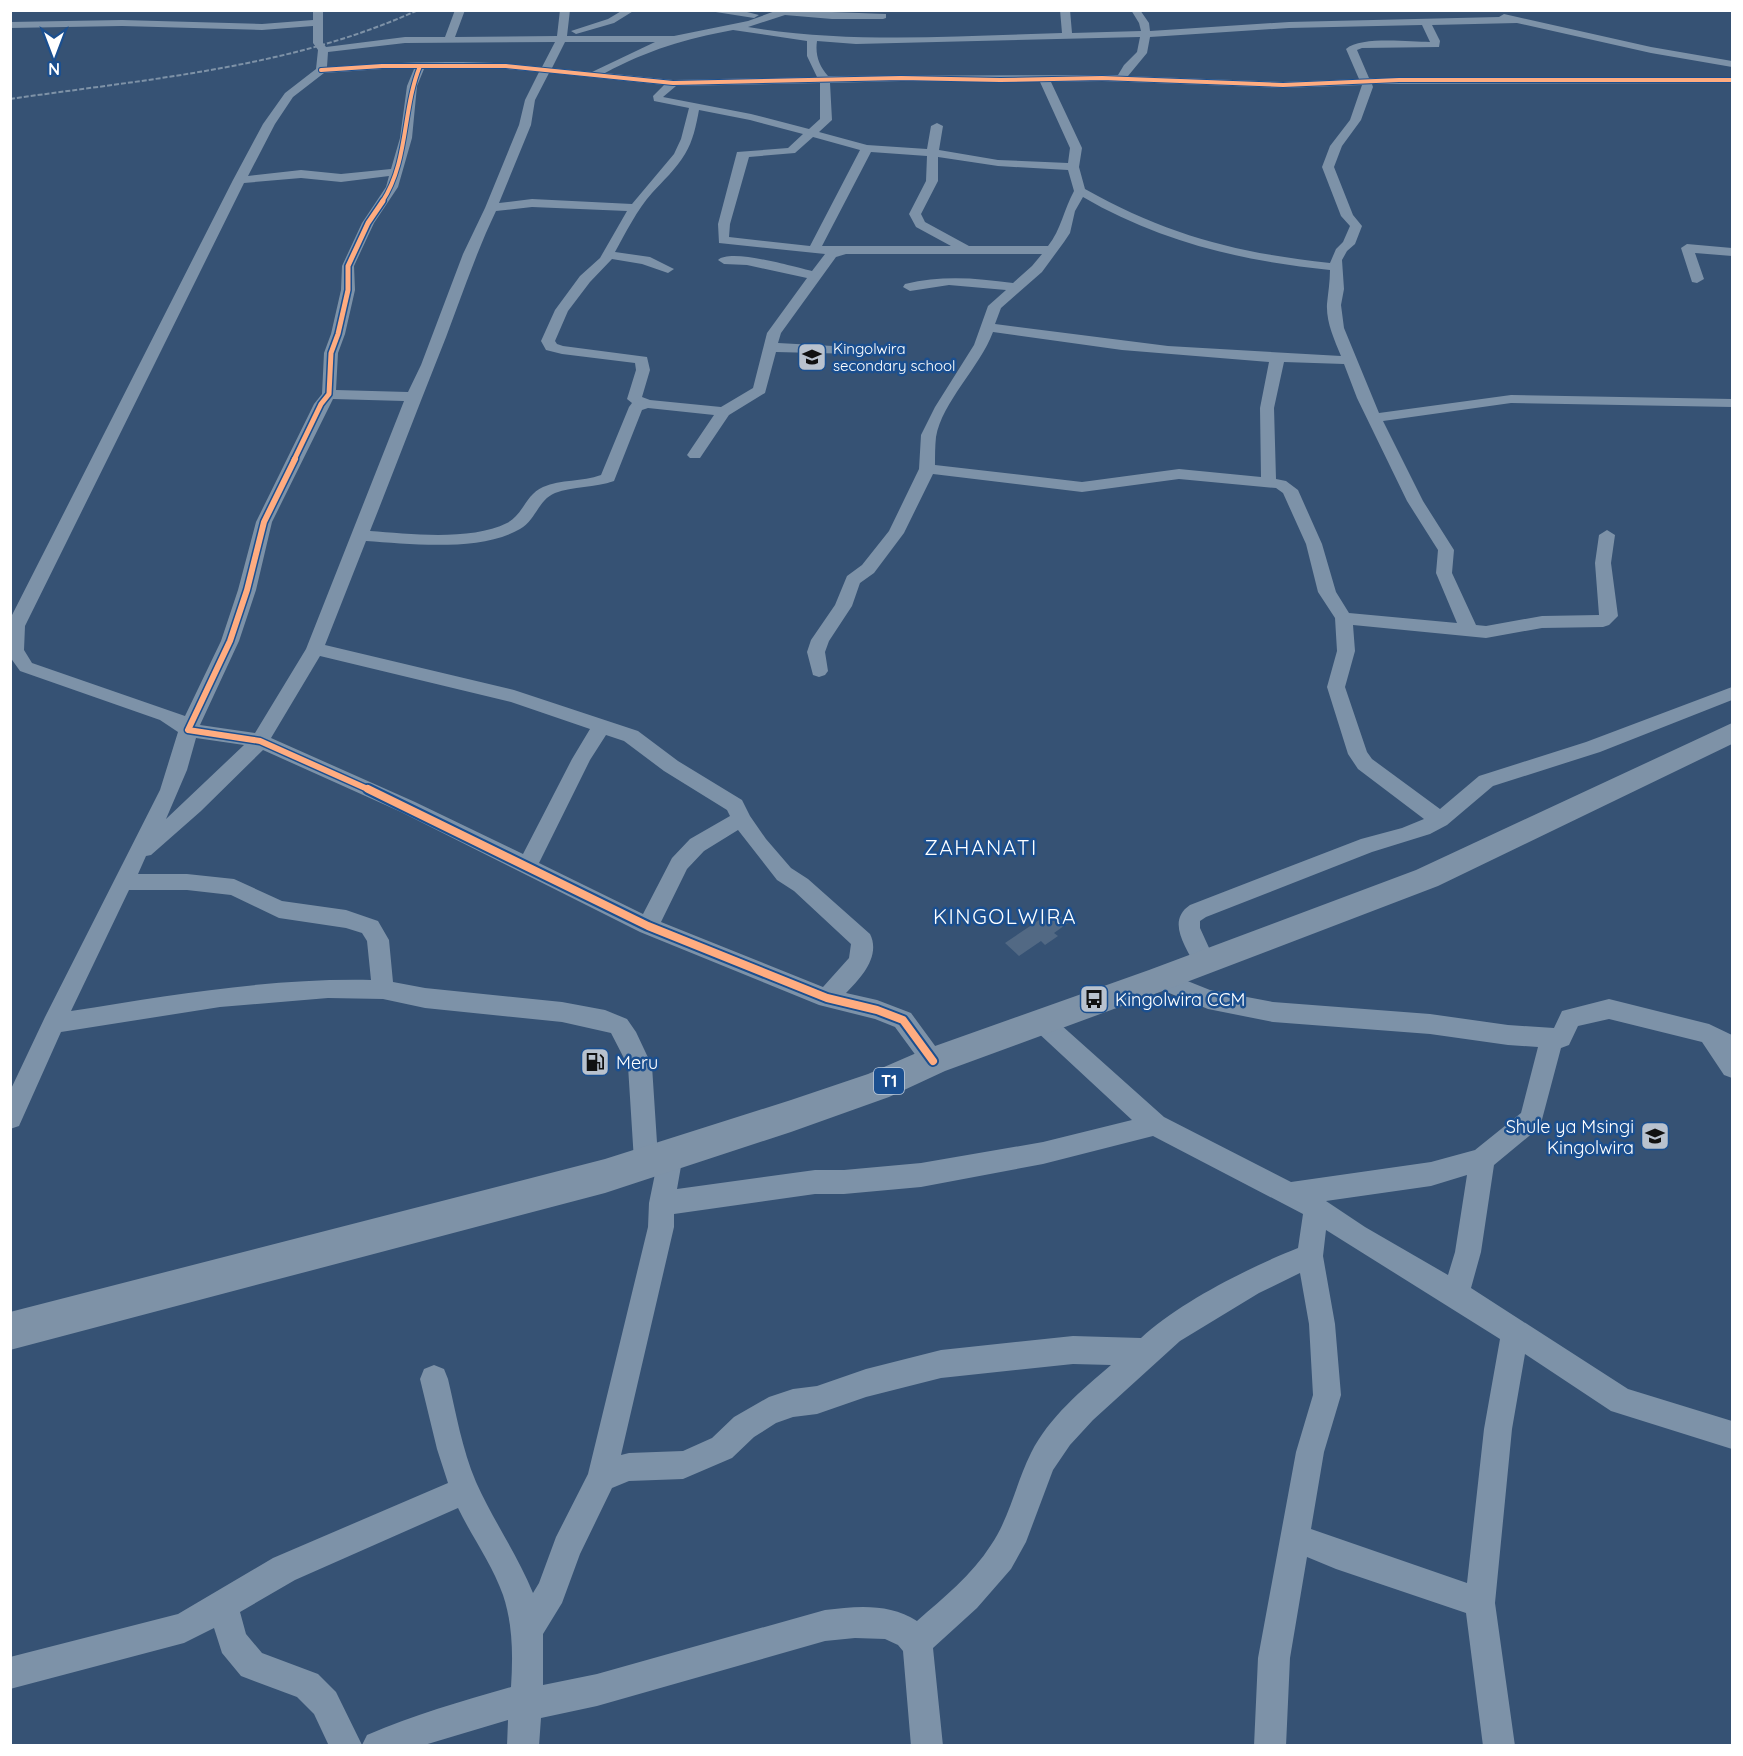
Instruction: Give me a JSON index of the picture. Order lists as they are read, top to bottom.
{
  "streets": {
    "highway": ["T1"]
  },
  "districts": ["ZAHANATI", "KINGOLWIRA"],
  "places": {
    "school or university": ["Kingolwira secondary school", "Shule ya Msingi Kingolwira"],
    "bus stop": ["Kingolwira CCM"],
    "fuel station": ["Meru"]
  },
  "north": "bottom"
}
